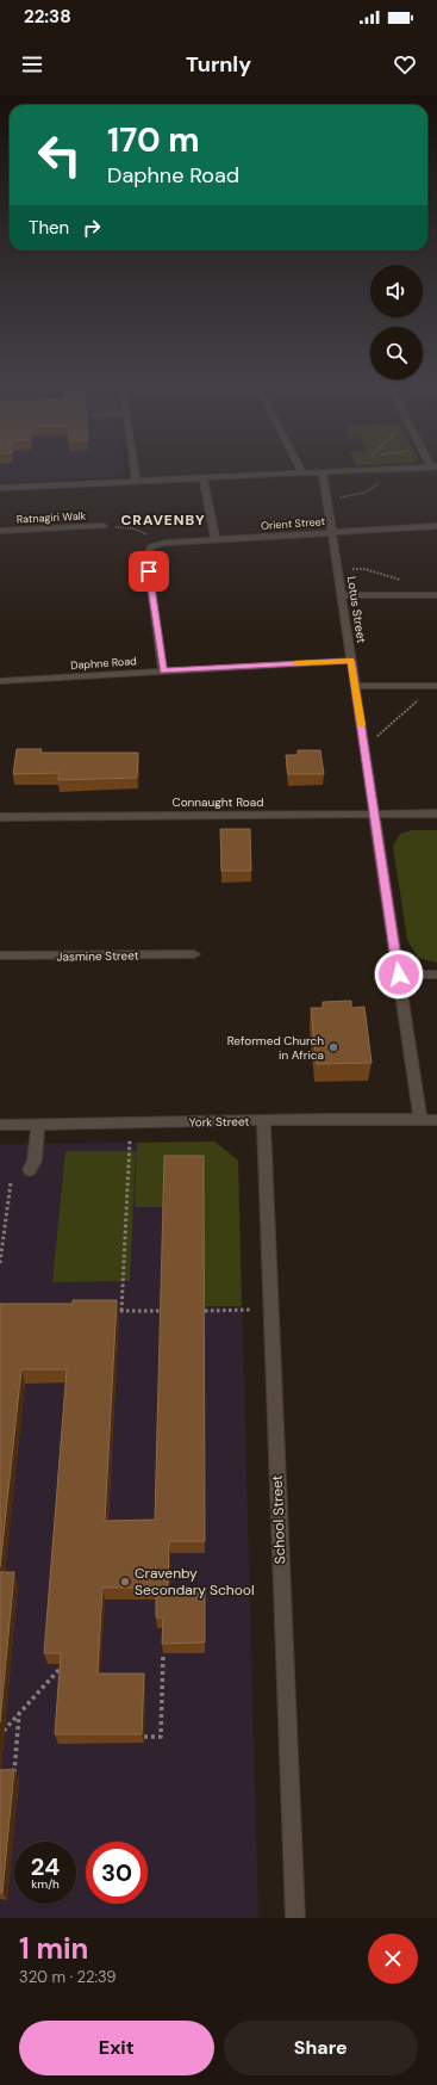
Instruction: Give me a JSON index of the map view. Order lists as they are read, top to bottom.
{
  "streets": {
    "street": [
      "Ratnagiri Walk",
      "Orient Street",
      "Lotus Street",
      "Daphne Road",
      "Connaught Road",
      "Jasmine Street",
      "York Street",
      "School Street"
    ]
  },
  "crossings": [
    ["Orient Street", "Lotus Street"],
    ["Orient Street", "Daphne Road"],
    ["Lotus Street", "Daphne Road"],
    ["Lotus Street", "Connaught Road"],
    ["Lotus Street", "York Street"],
    ["York Street", "School Street"]
  ],
  "districts": ["CRAVENBY"],
  "places": ["Reformed Church in Africa", "Cravenby Secondary School"],
  "page": {
    "status": "22:38",
    "header": "Turnly",
    "turn": ["170 m", "Daphne Road"],
    "then": "Then",
    "speed": "24 km/h",
    "limit": "30",
    "heading": ["1 min", "320 m · 22:39"],
    "buttons": ["Exit", "Share"]
  }
}
